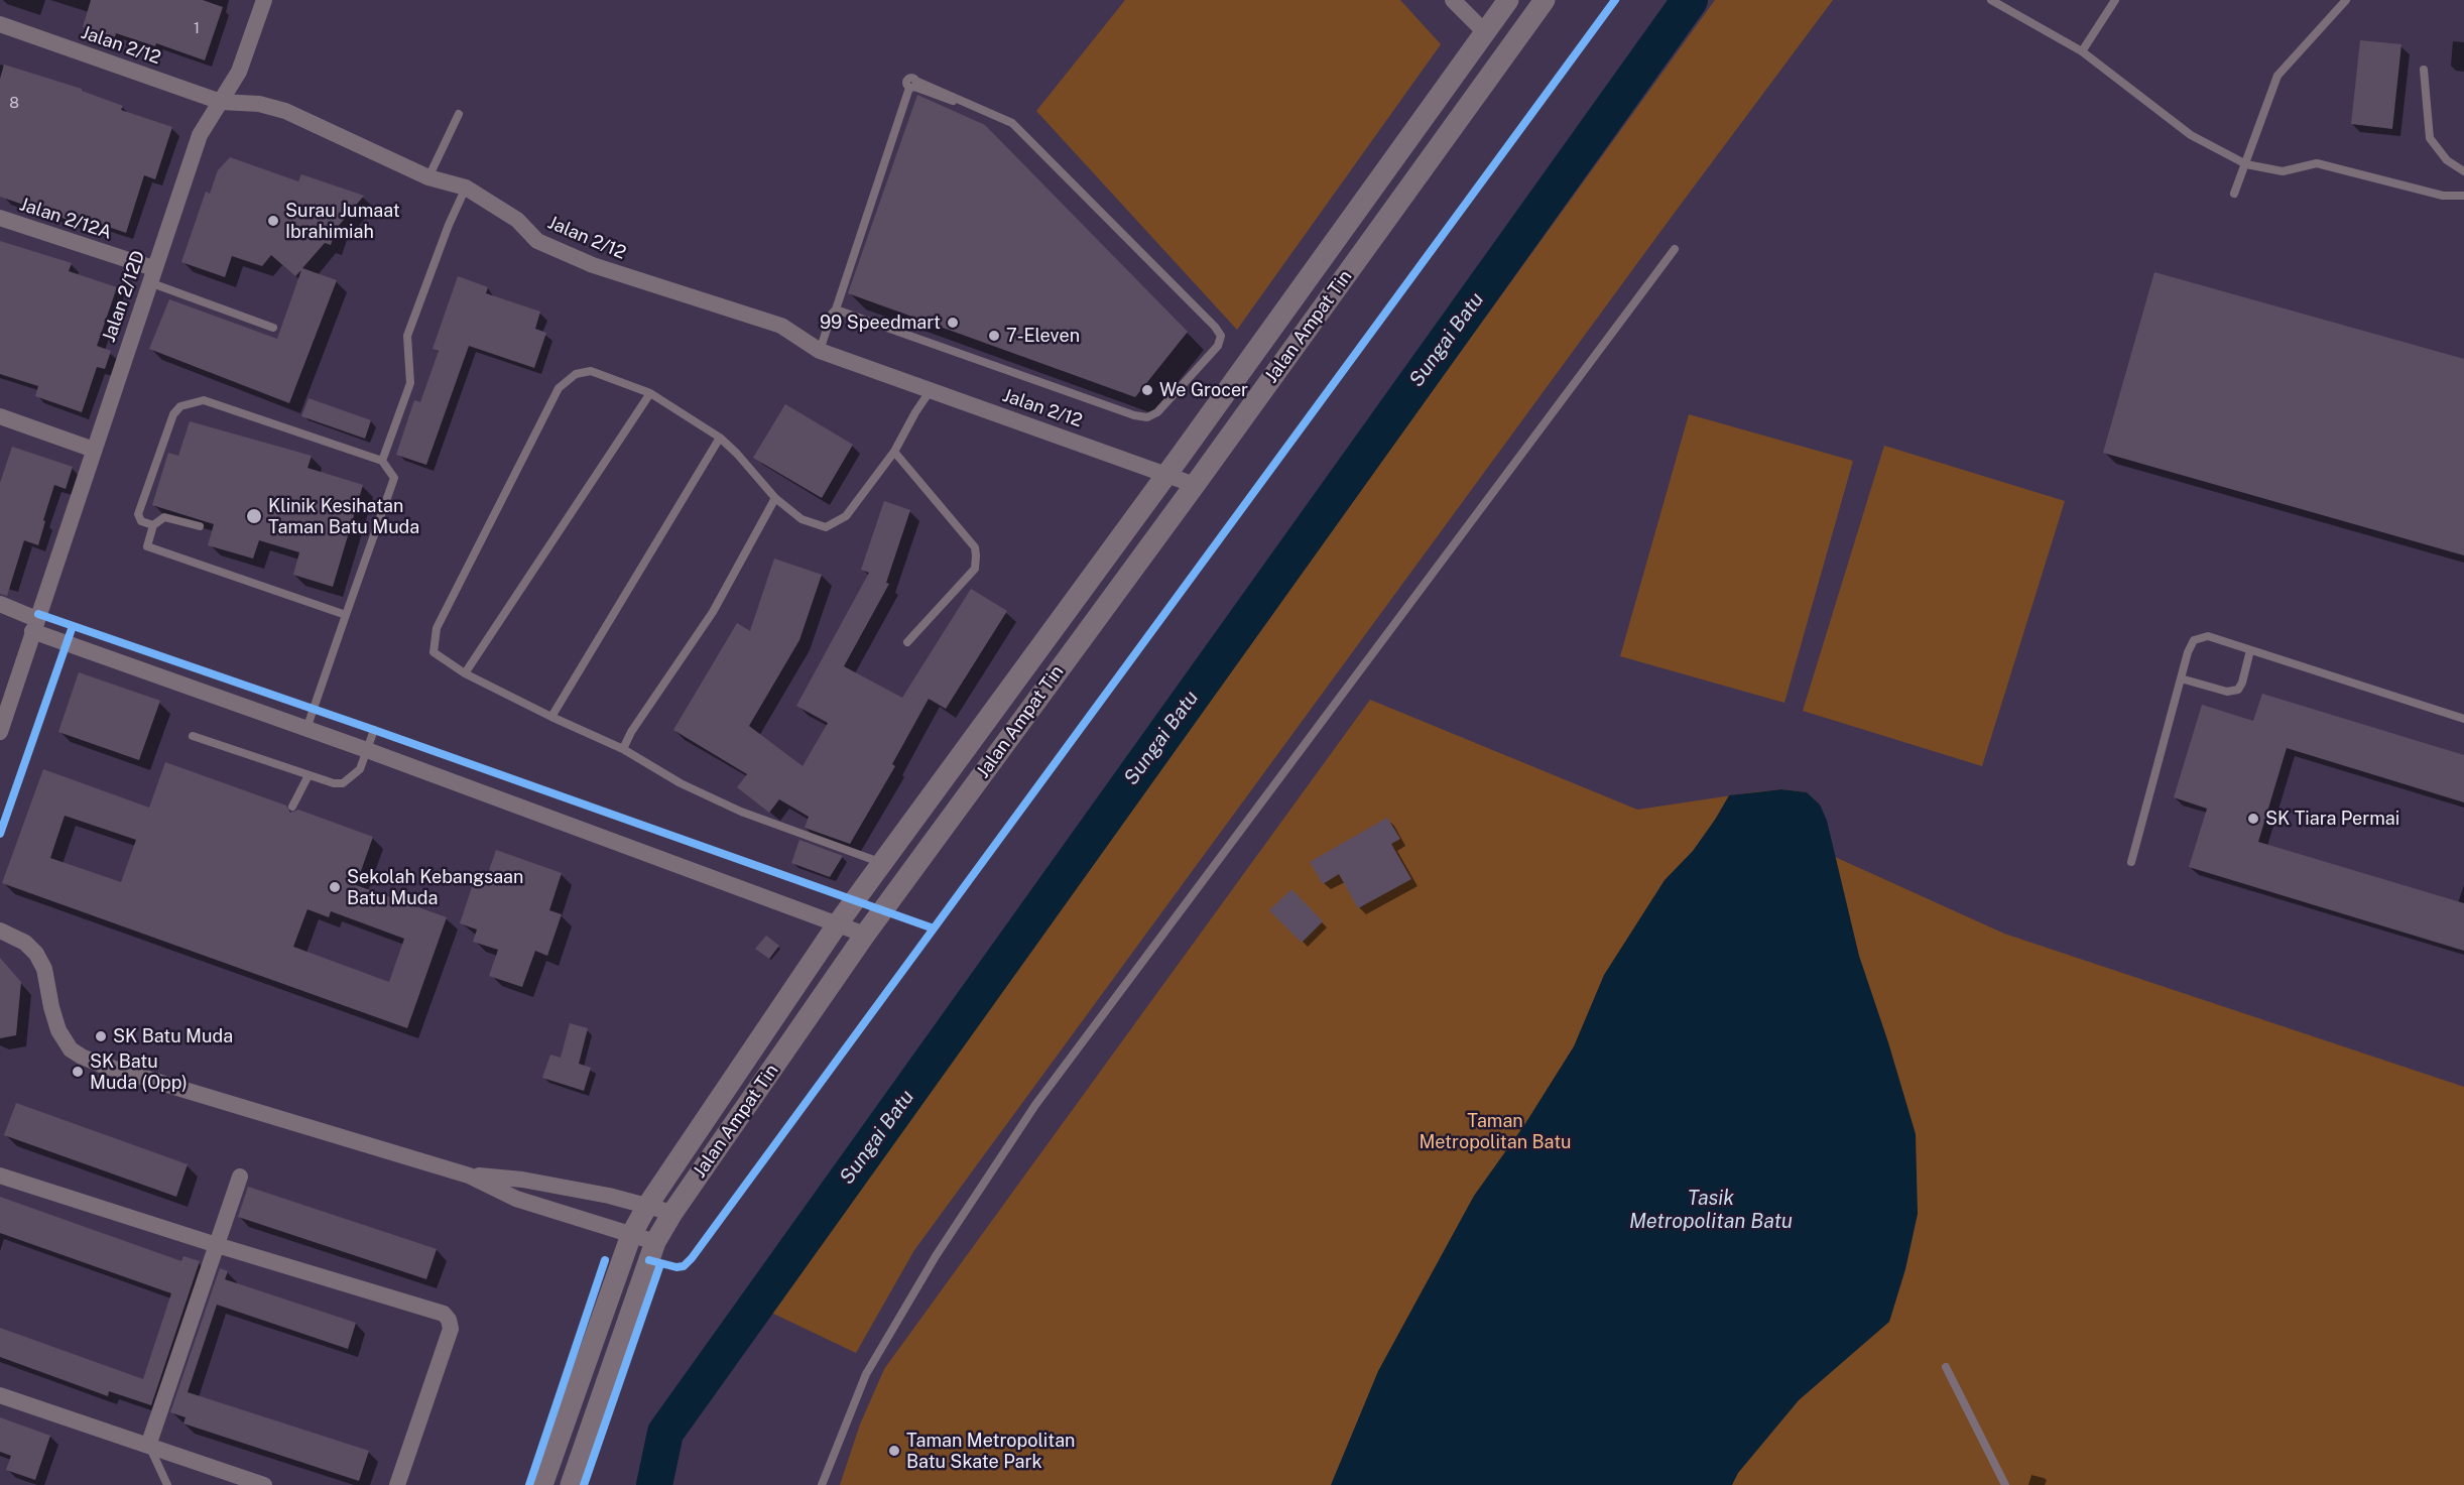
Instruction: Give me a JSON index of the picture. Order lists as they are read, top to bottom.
{
  "streets": {
    "street": [
      "Jalan 2/12",
      "Jalan 2/12A",
      "Jalan 2/12D",
      "Jalan Ampat Tin"
    ]
  },
  "crossings": [
    ["Jalan 2/12", "Jalan 2/12D"],
    ["Jalan 2/12", "Jalan Ampat Tin"],
    ["Jalan 2/12A", "Jalan 2/12D"]
  ],
  "water": ["Sungai Batu", "Tasik Metropolitan Batu"],
  "parks": ["Taman Metropolitan Batu"],
  "places": [
    "Surau Jumaat Ibrahimiah",
    "99 Speedmart",
    "7-Eleven",
    "We Grocer",
    "Klinik Kesihatan Taman Batu Muda",
    "SK Tiara Permai",
    "Sekolah Kebangsaan Batu Muda",
    "SK Batu Muda",
    "SK Batu Muda (Opp)",
    "Taman Metropolitan Batu Skate Park"
  ],
  "house_numbers": ["1", "8"]
}
